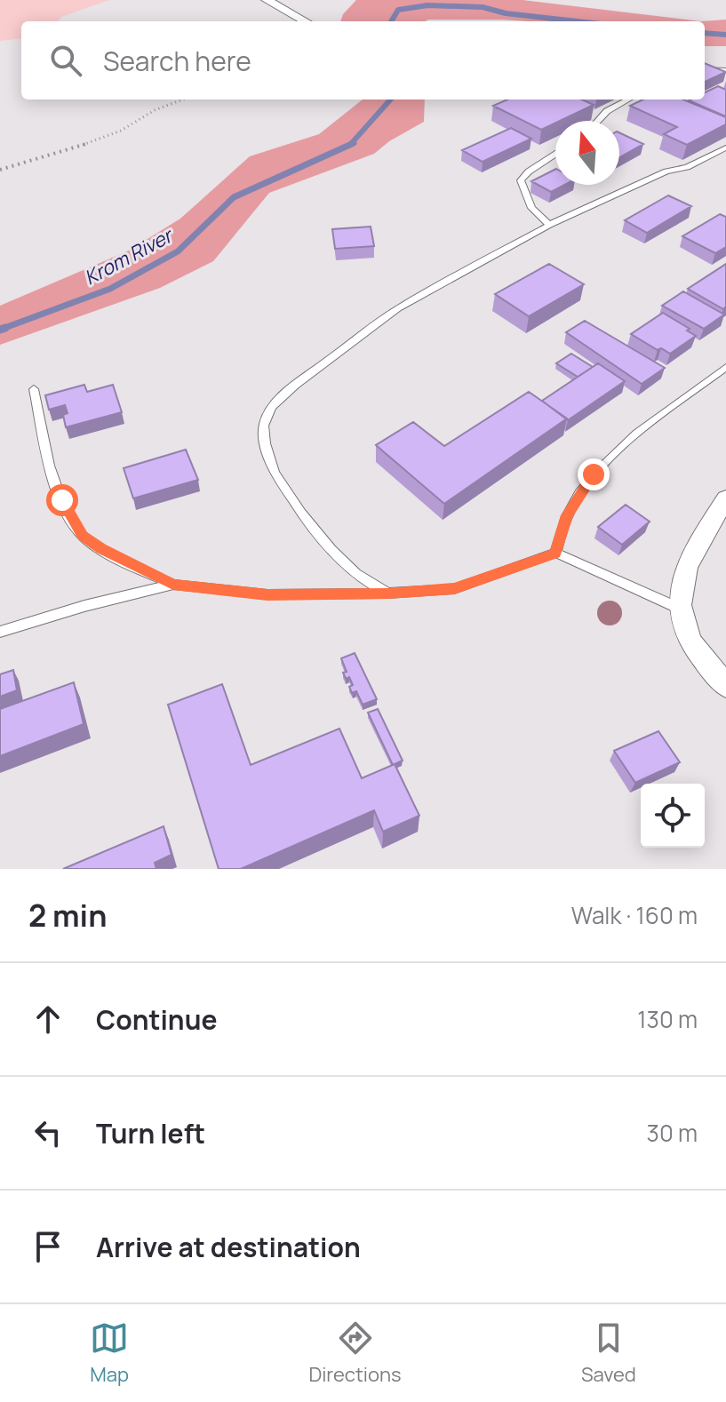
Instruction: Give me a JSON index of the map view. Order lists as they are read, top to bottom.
{
  "water": ["Krom River"],
  "north": "top",
  "page": {
    "search": "Search here",
    "heading": ["2 min", "Walk · 160 m"],
    "list": [
      ["Continue", "130 m"],
      ["Turn left", "30 m"],
      "Arrive at destination"
    ],
    "nav": ["Map", "Directions", "Saved"]
  }
}
